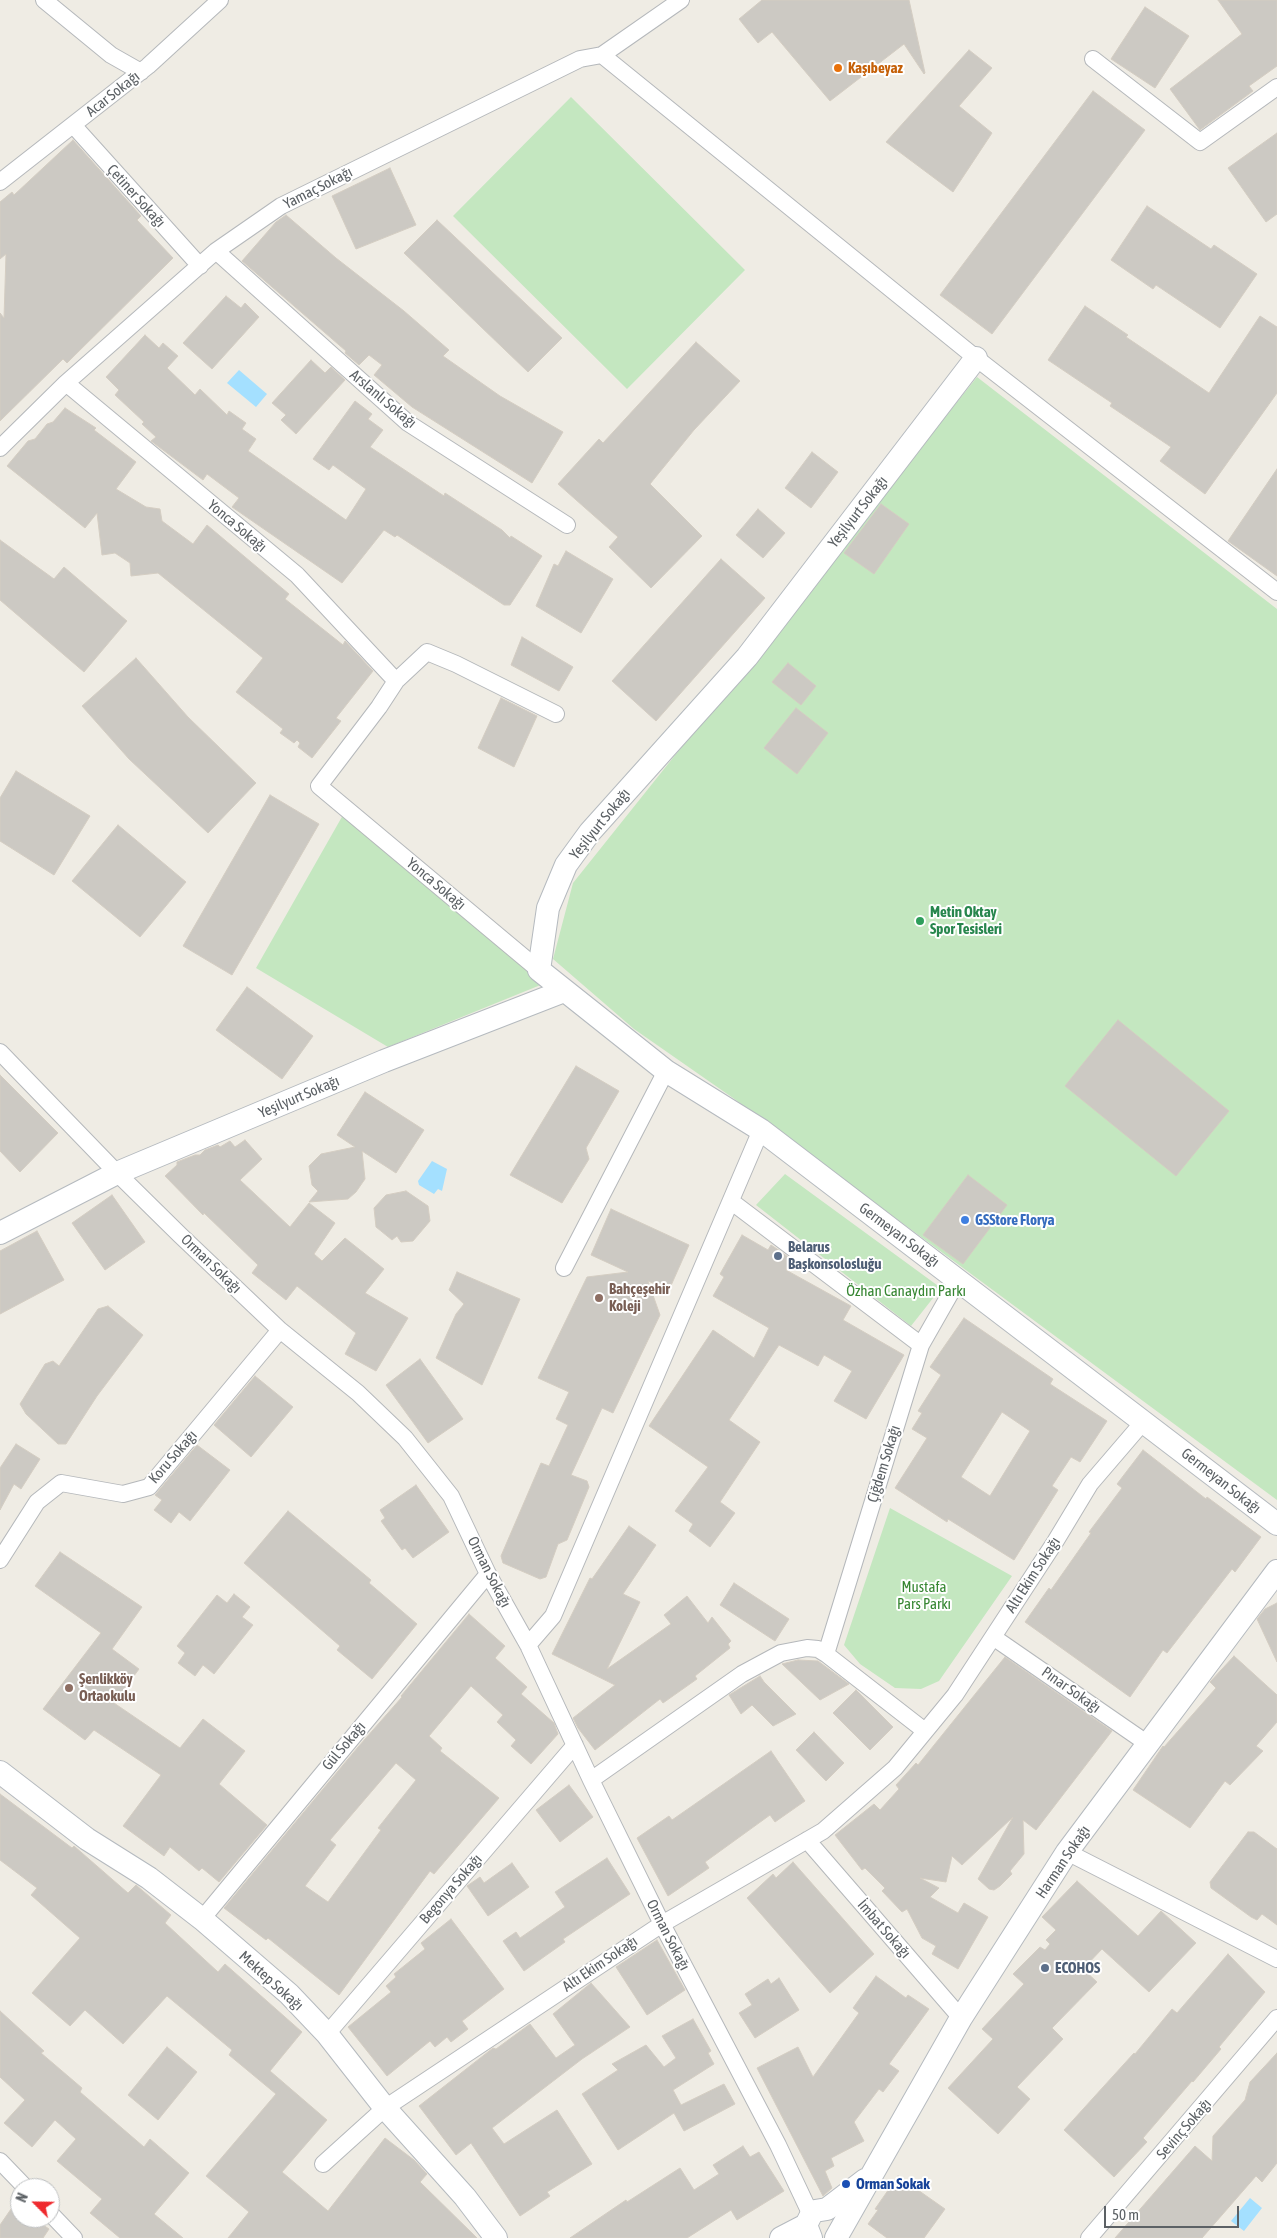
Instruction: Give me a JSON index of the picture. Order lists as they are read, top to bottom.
{
  "streets": {
    "main road": [
      "Yeşilyurt Sokağı",
      "Germeyan Sokağı",
      "Harman Sokağı",
      "Mektep Sokağı"
    ],
    "street": [
      "Acar Sokağı",
      "Yamaç Sokağı",
      "Çetiner Sokağı",
      "Arslanlı Sokağı",
      "Yonca Sokağı",
      "Orman Sokağı",
      "Koru Sokağı",
      "Çiğdem Sokağı",
      "Altı Ekim Sokağı",
      "Pınar Sokağı",
      "Gül Sokağı",
      "Begonya Sokağı",
      "İmbat Sokağı",
      "Sevinç Sokağı"
    ]
  },
  "crossings": [
    ["Acar Sokağı", "Çetiner Sokağı"],
    ["Yamaç Sokağı", "Çetiner Sokağı"],
    ["Yamaç Sokağı", "Arslanlı Sokağı"],
    ["Yamaç Sokağı", "Yonca Sokağı"],
    ["Yeşilyurt Sokağı", "Yonca Sokağı"],
    ["Yeşilyurt Sokağı", "Germeyan Sokağı"],
    ["Yeşilyurt Sokağı", "Orman Sokağı"],
    ["Germeyan Sokağı", "Çiğdem Sokağı"],
    ["Germeyan Sokağı", "Altı Ekim Sokağı"],
    ["Orman Sokağı", "Koru Sokağı"],
    ["Orman Sokağı", "Altı Ekim Sokağı"],
    ["Orman Sokağı", "Gül Sokağı"],
    ["Orman Sokağı", "Begonya Sokağı"],
    ["Altı Ekim Sokağı", "Pınar Sokağı"],
    ["Altı Ekim Sokağı", "İmbat Sokağı"],
    ["Altı Ekim Sokağı", "Mektep Sokağı"],
    ["Pınar Sokağı", "Harman Sokağı"],
    ["Gül Sokağı", "Mektep Sokağı"],
    ["Harman Sokağı", "İmbat Sokağı"],
    ["Begonya Sokağı", "Mektep Sokağı"]
  ],
  "parks": ["Özhan Canaydın Parkı", "Mustafa Pars Parkı"],
  "places": [
    "Kaşıbeyaz",
    "Metin Oktay Spor Tesisleri",
    "GSStore Florya",
    "Belarus Başkonsolosluğu",
    "Bahçeşehir Koleji",
    "Şenlikköy Ortaokulu",
    "ECOHOS",
    "Orman Sokak"
  ],
  "scale_bar": "50 m",
  "north": "top left"
}
